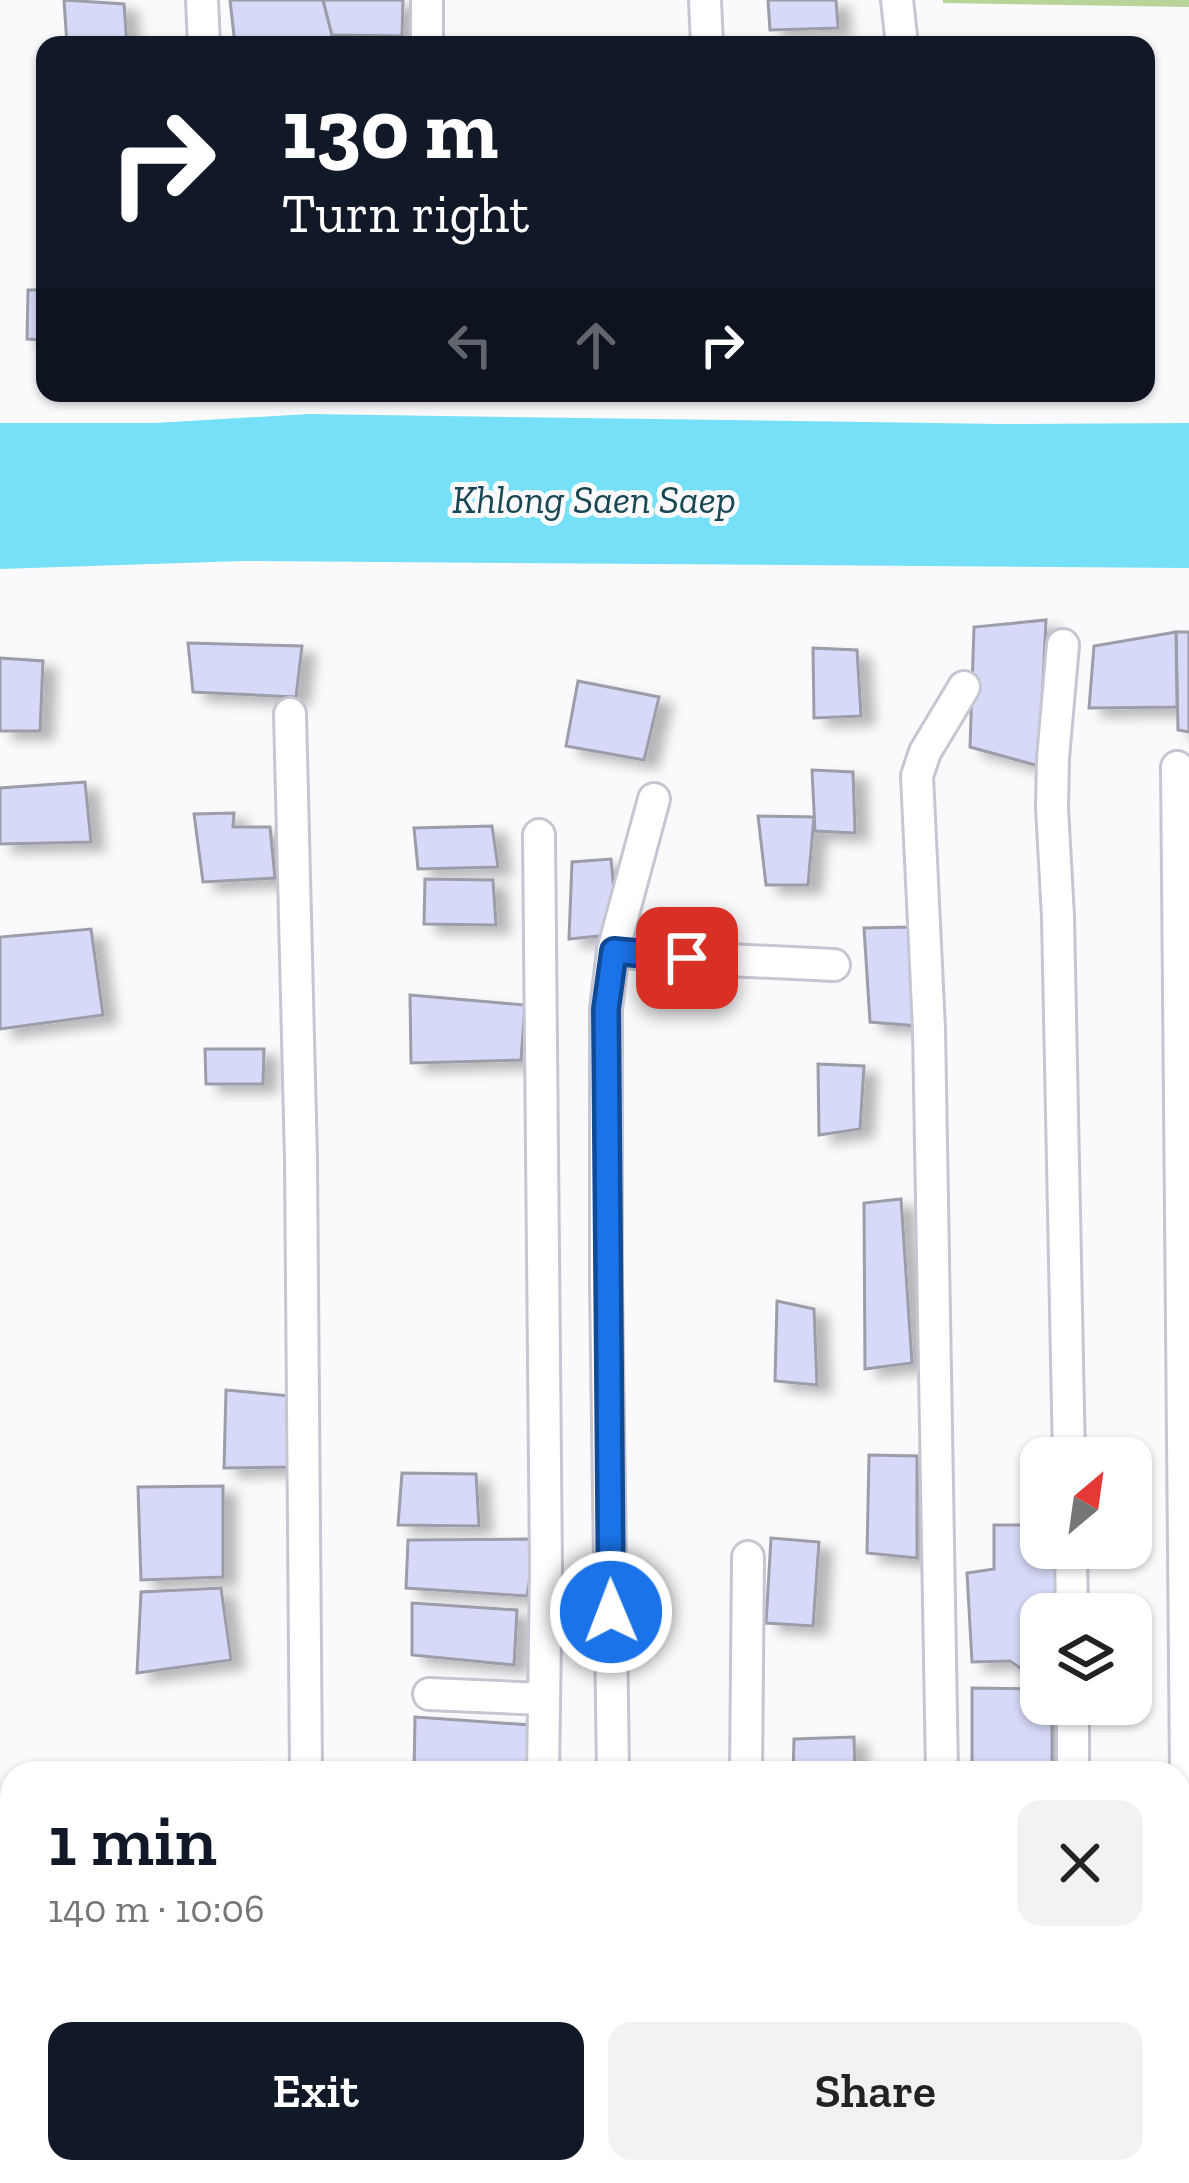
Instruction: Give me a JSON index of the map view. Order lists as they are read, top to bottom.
{
  "water": ["Khlong Saen Saep"],
  "north": "top right",
  "page": {
    "turn": ["130 m", "Turn right"],
    "heading": ["1 min", "140 m · 10:06"],
    "buttons": ["Exit", "Share"]
  }
}
